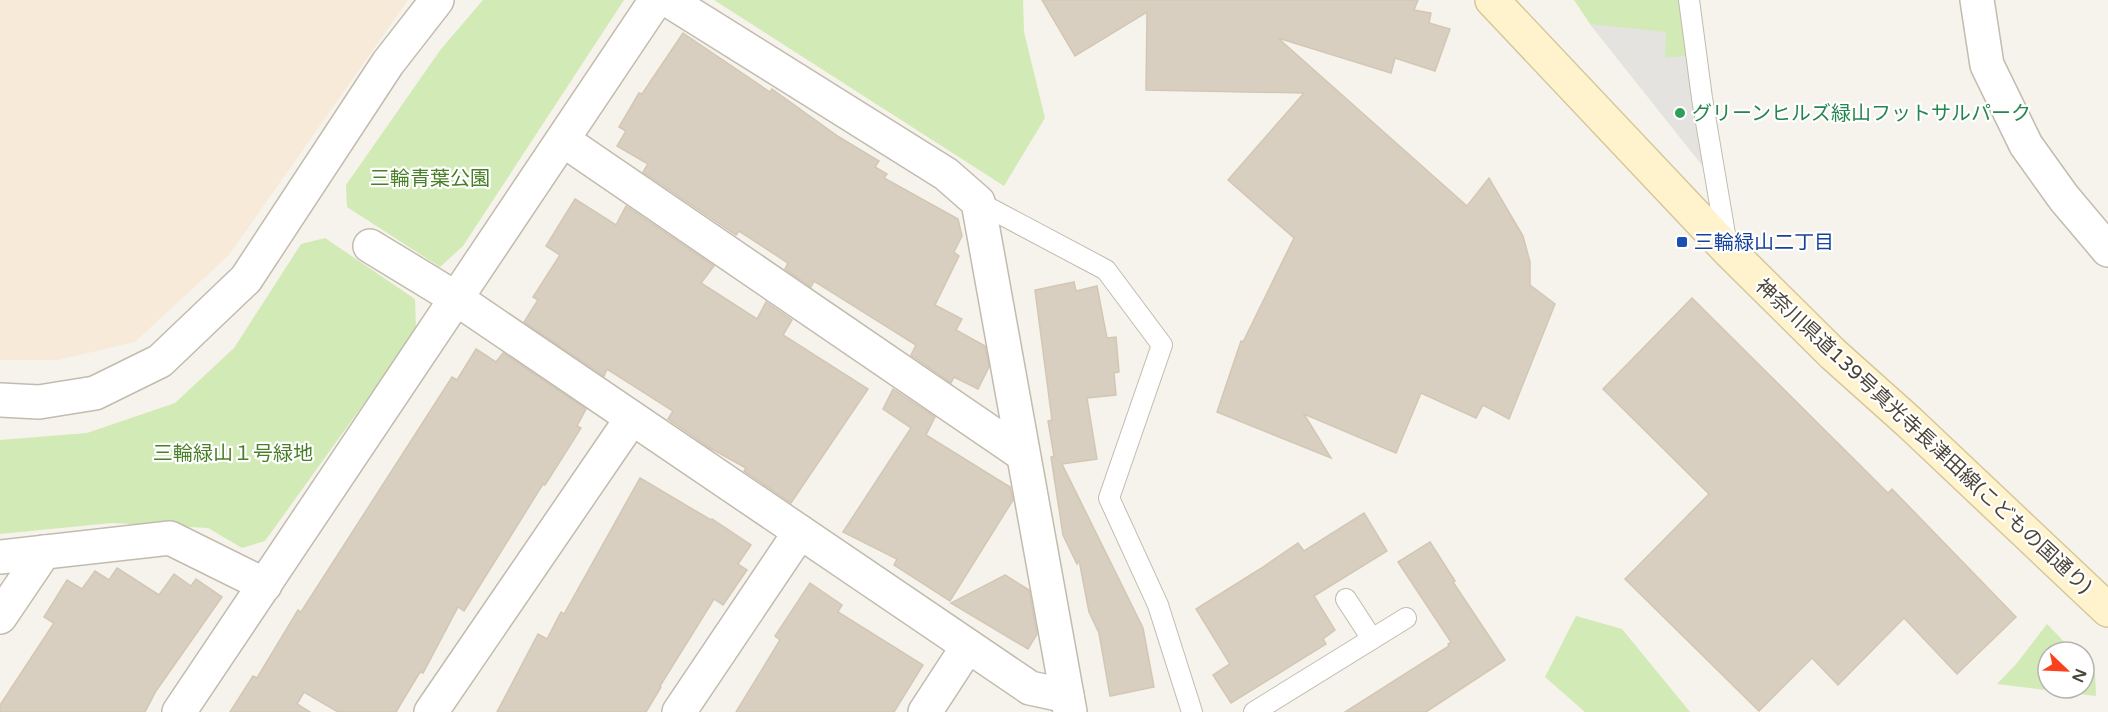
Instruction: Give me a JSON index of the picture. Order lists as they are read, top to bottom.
{
  "streets": {
    "main road": ["神奈川県道139号真光寺長津田線(こどもの国通り)"]
  },
  "parks": ["三輪青葉公園", "三輪緑山１号緑地"],
  "places": {
    "other": ["グリーンヒルズ緑山フットサルパーク"],
    "transit": ["三輪緑山二丁目"]
  },
  "north": "bottom right"
}
